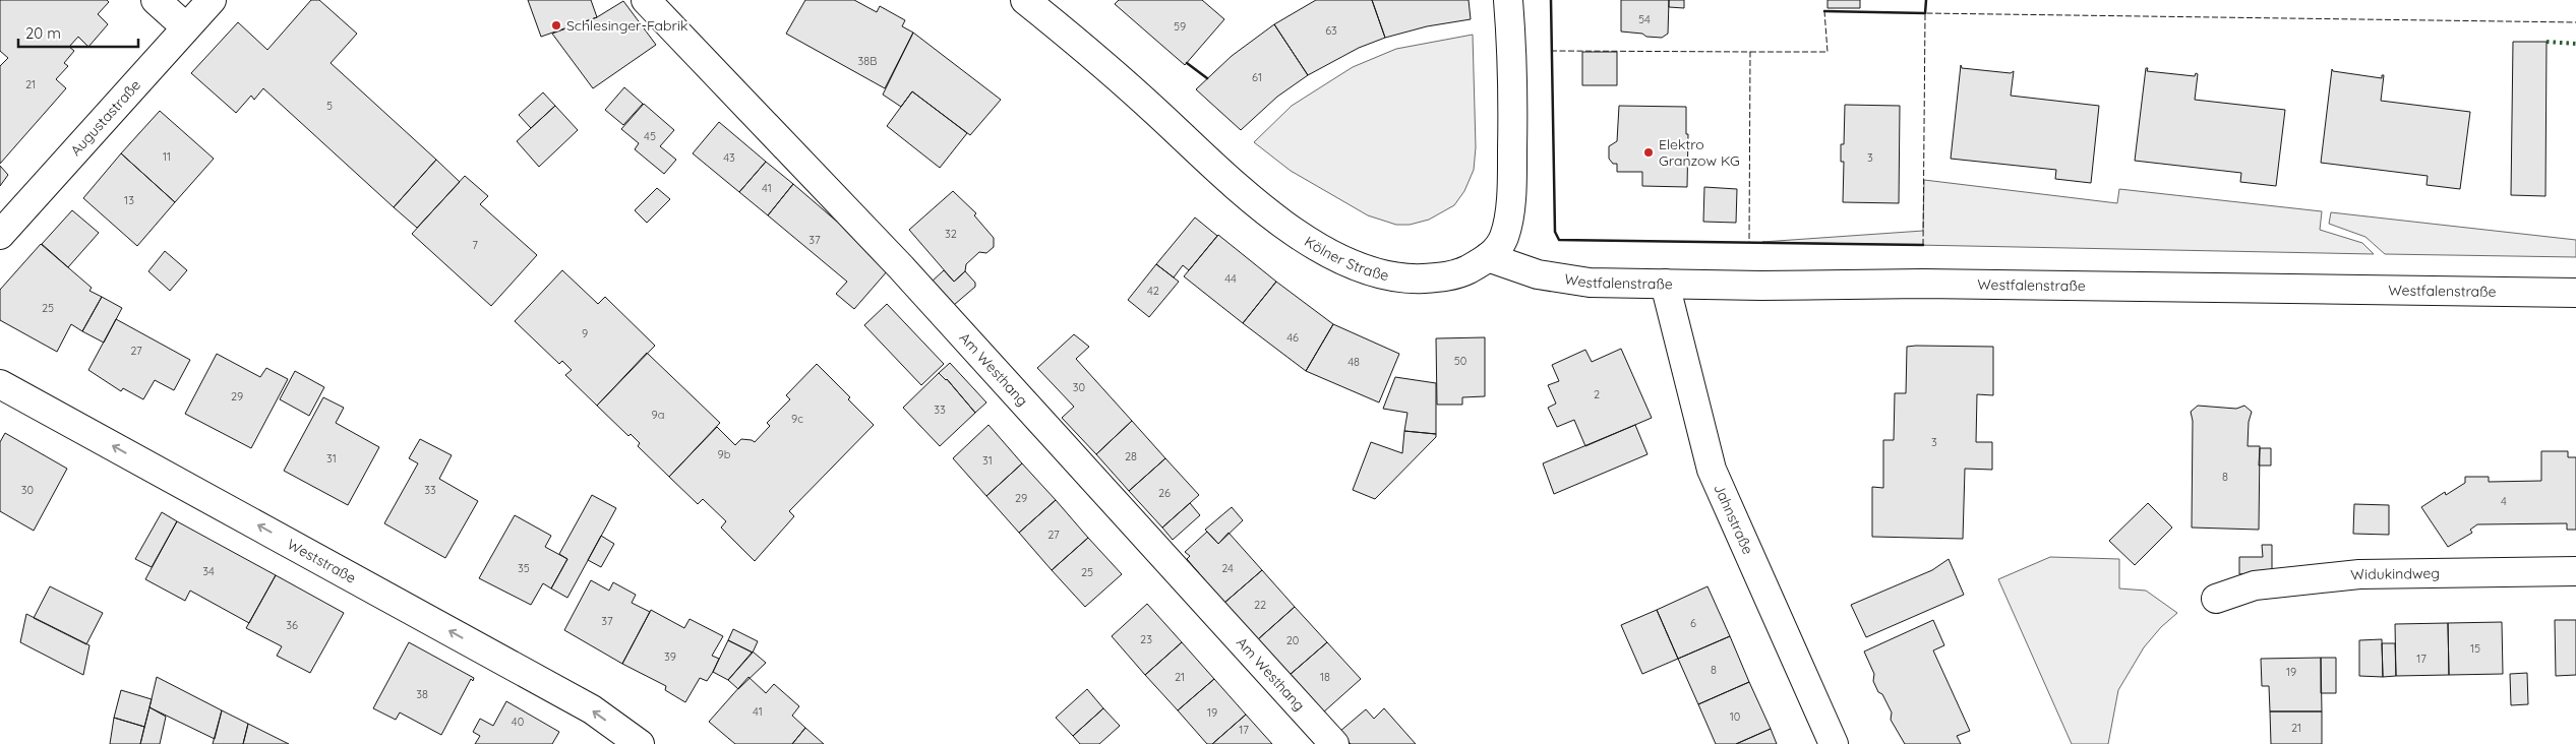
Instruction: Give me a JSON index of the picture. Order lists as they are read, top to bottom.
{
  "streets": {
    "street": [
      "Augustastraße",
      "Kölner Straße",
      "Westfalenstraße",
      "Am Westhang",
      "Jahnstraße",
      "Weststraße",
      "Widukindweg"
    ]
  },
  "crossings": [
    ["Kölner Straße", "Westfalenstraße"],
    ["Westfalenstraße", "Jahnstraße"]
  ],
  "one_way": ["Weststraße"],
  "places": ["Schlesinger-Fabrik", "Elektro Granzow KG"],
  "house_numbers": [
    "54",
    "59",
    "63",
    "38B",
    "61",
    "21",
    "5",
    "45",
    "11",
    "43",
    "3",
    "41",
    "13",
    "32",
    "37",
    "7",
    "44",
    "42",
    "25",
    "9",
    "46",
    "27",
    "50",
    "48",
    "30",
    "2",
    "29",
    "33",
    "9a",
    "9c",
    "3",
    "9b",
    "28",
    "31",
    "31",
    "8",
    "30",
    "33",
    "26",
    "29",
    "4",
    "27",
    "35",
    "24",
    "34",
    "25",
    "22",
    "37",
    "6",
    "36",
    "23",
    "20",
    "15",
    "39",
    "17",
    "8",
    "19",
    "21",
    "18",
    "38",
    "41",
    "19",
    "10",
    "40",
    "21",
    "17"
  ],
  "scale_bar": "20 m"
}
